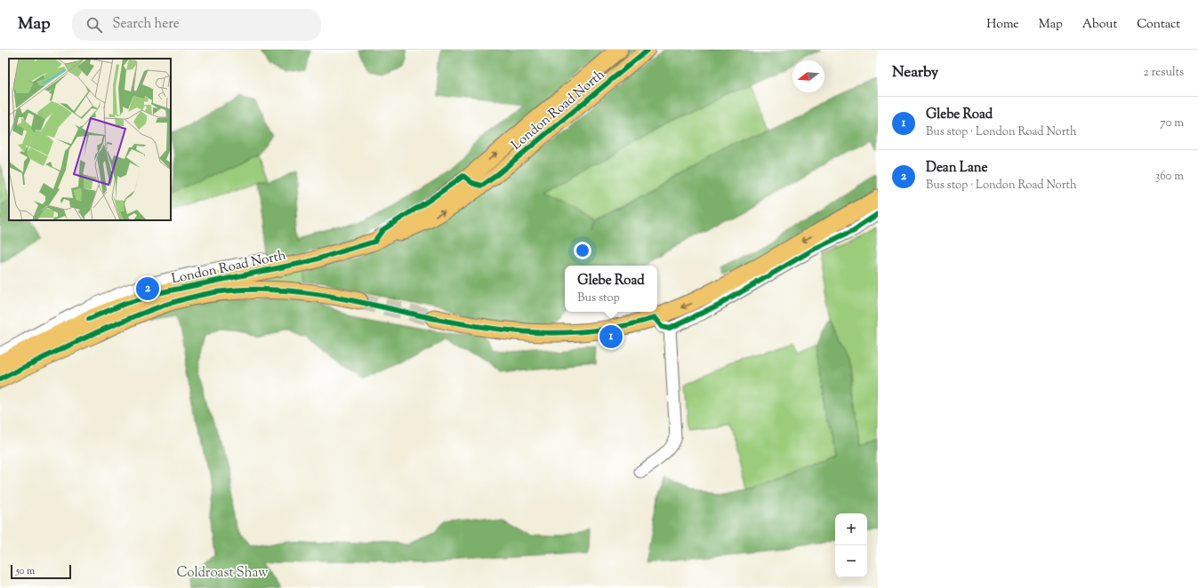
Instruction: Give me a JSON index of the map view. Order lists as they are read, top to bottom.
{
  "streets": {
    "highway": ["London Road North"]
  },
  "parks": ["Coldroast Shaw"],
  "scale_bar": "50 m",
  "north": "left",
  "page": {
    "header": "Map",
    "search": "Search here",
    "nav": [
      "Home",
      "Map",
      "About",
      "Contact"
    ],
    "heading": ["Nearby", "2 results"],
    "list": [
      {
        "mark": "1",
        "name": "Glebe Road",
        "note": "Bus stop · London Road North",
        "value": "70 m"
      },
      {
        "mark": "2",
        "name": "Dean Lane",
        "note": "Bus stop · London Road North",
        "value": "360 m"
      }
    ],
    "popup": ["Glebe Road", "Bus stop"],
    "pins": ["2", "1"],
    "map_buttons": ["+", "−"],
    "scale": "50 m"
  }
}
